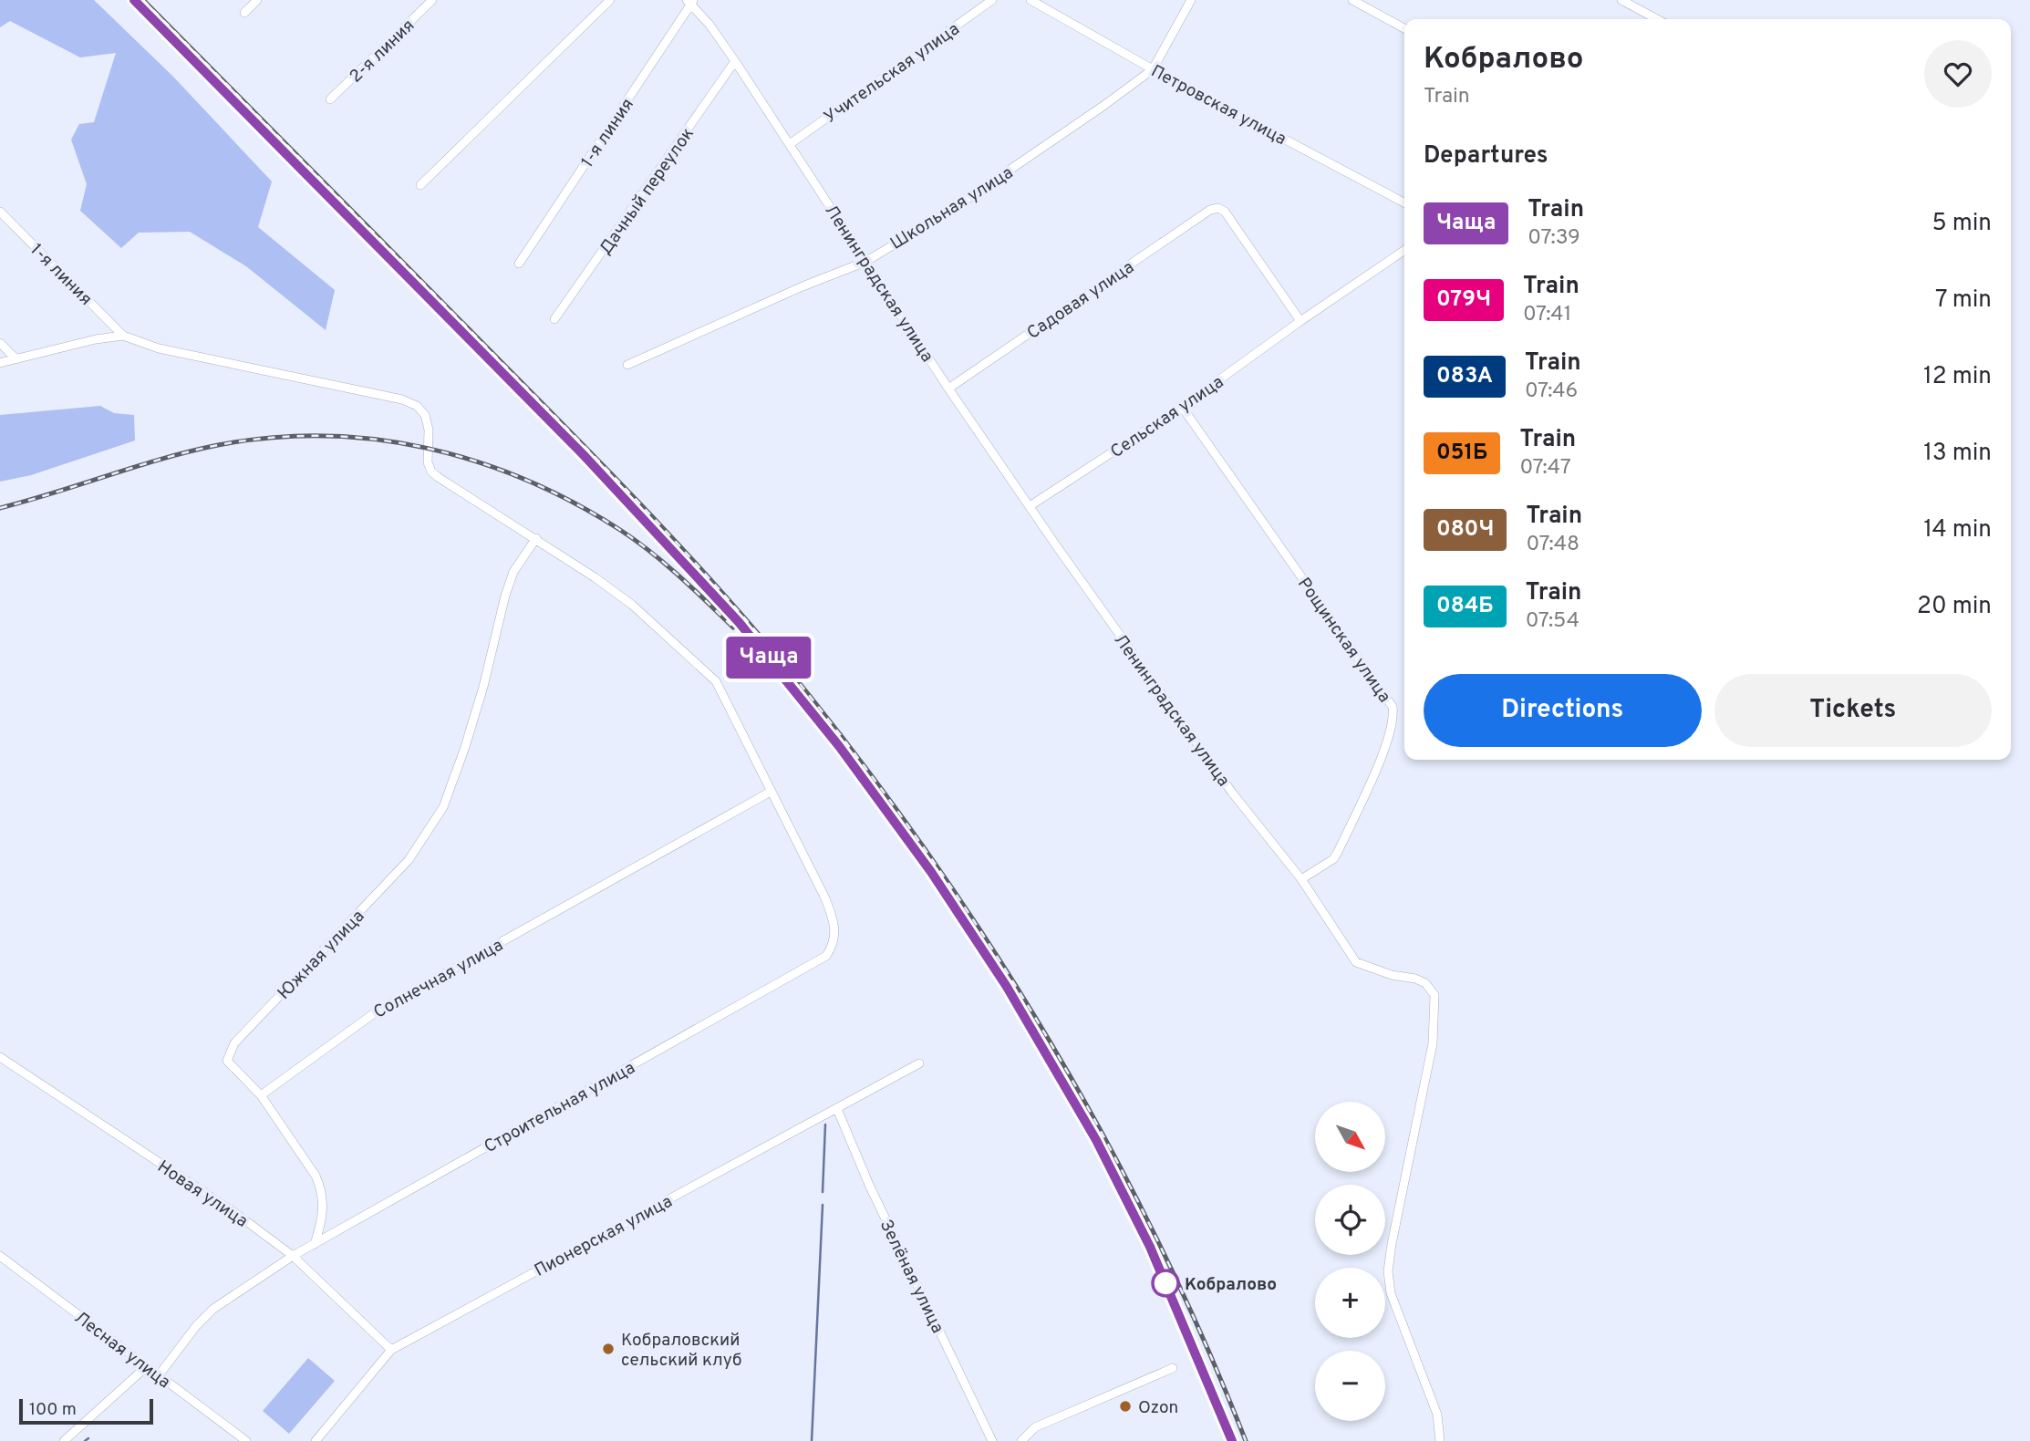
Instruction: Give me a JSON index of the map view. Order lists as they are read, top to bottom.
{
  "streets": {
    "street": [
      "2-я линия",
      "Учительская улица",
      "Петровская улица",
      "1-я линия",
      "Дачный переулок",
      "Школьная улица",
      "Ленинградская улица",
      "Садовая улица",
      "Сельская улица",
      "Рощинская улица",
      "Южная улица",
      "Солнечная улица",
      "Строительная улица",
      "Новая улица",
      "Пионерская улица",
      "Зелёная улица",
      "Лесная улица"
    ]
  },
  "crossings": [
    ["Учительская улица", "Ленинградская улица"],
    ["Петровская улица", "Школьная улица"],
    ["1-я линия", "Ленинградская улица"],
    ["1-я линия", "Строительная улица"],
    ["Дачный переулок", "Ленинградская улица"],
    ["Школьная улица", "Ленинградская улица"],
    ["Ленинградская улица", "Садовая улица"],
    ["Ленинградская улица", "Сельская улица"],
    ["Ленинградская улица", "Рощинская улица"],
    ["Садовая улица", "Сельская улица"],
    ["Сельская улица", "Рощинская улица"],
    ["Южная улица", "Солнечная улица"],
    ["Южная улица", "Строительная улица"],
    ["Солнечная улица", "Строительная улица"],
    ["Строительная улица", "Новая улица"],
    ["Строительная улица", "Лесная улица"],
    ["Новая улица", "Пионерская улица"],
    ["Пионерская улица", "Зелёная улица"]
  ],
  "places": ["Кобралово", "Кобраловский сельский клуб", "Ozon"],
  "scale_bar": "100 m",
  "north": "bottom right",
  "page": {
    "on_map": "Чаща",
    "heading": [
      ["Кобралово", "Train"],
      "Departures"
    ],
    "list": [
      {
        "mark": "Чаща",
        "name": "Train",
        "note": "07:39",
        "value": "5 min"
      },
      {
        "mark": "079Ч",
        "name": "Train",
        "note": "07:41",
        "value": "7 min"
      },
      {
        "mark": "083А",
        "name": "Train",
        "note": "07:46",
        "value": "12 min"
      },
      {
        "mark": "051Б",
        "name": "Train",
        "note": "07:47",
        "value": "13 min"
      },
      {
        "mark": "080Ч",
        "name": "Train",
        "note": "07:48",
        "value": "14 min"
      },
      {
        "mark": "084Б",
        "name": "Train",
        "note": "07:54",
        "value": "20 min"
      }
    ],
    "buttons": ["Directions", "Tickets"],
    "map_buttons": ["+", "−"],
    "scale": "100 m"
  }
}
